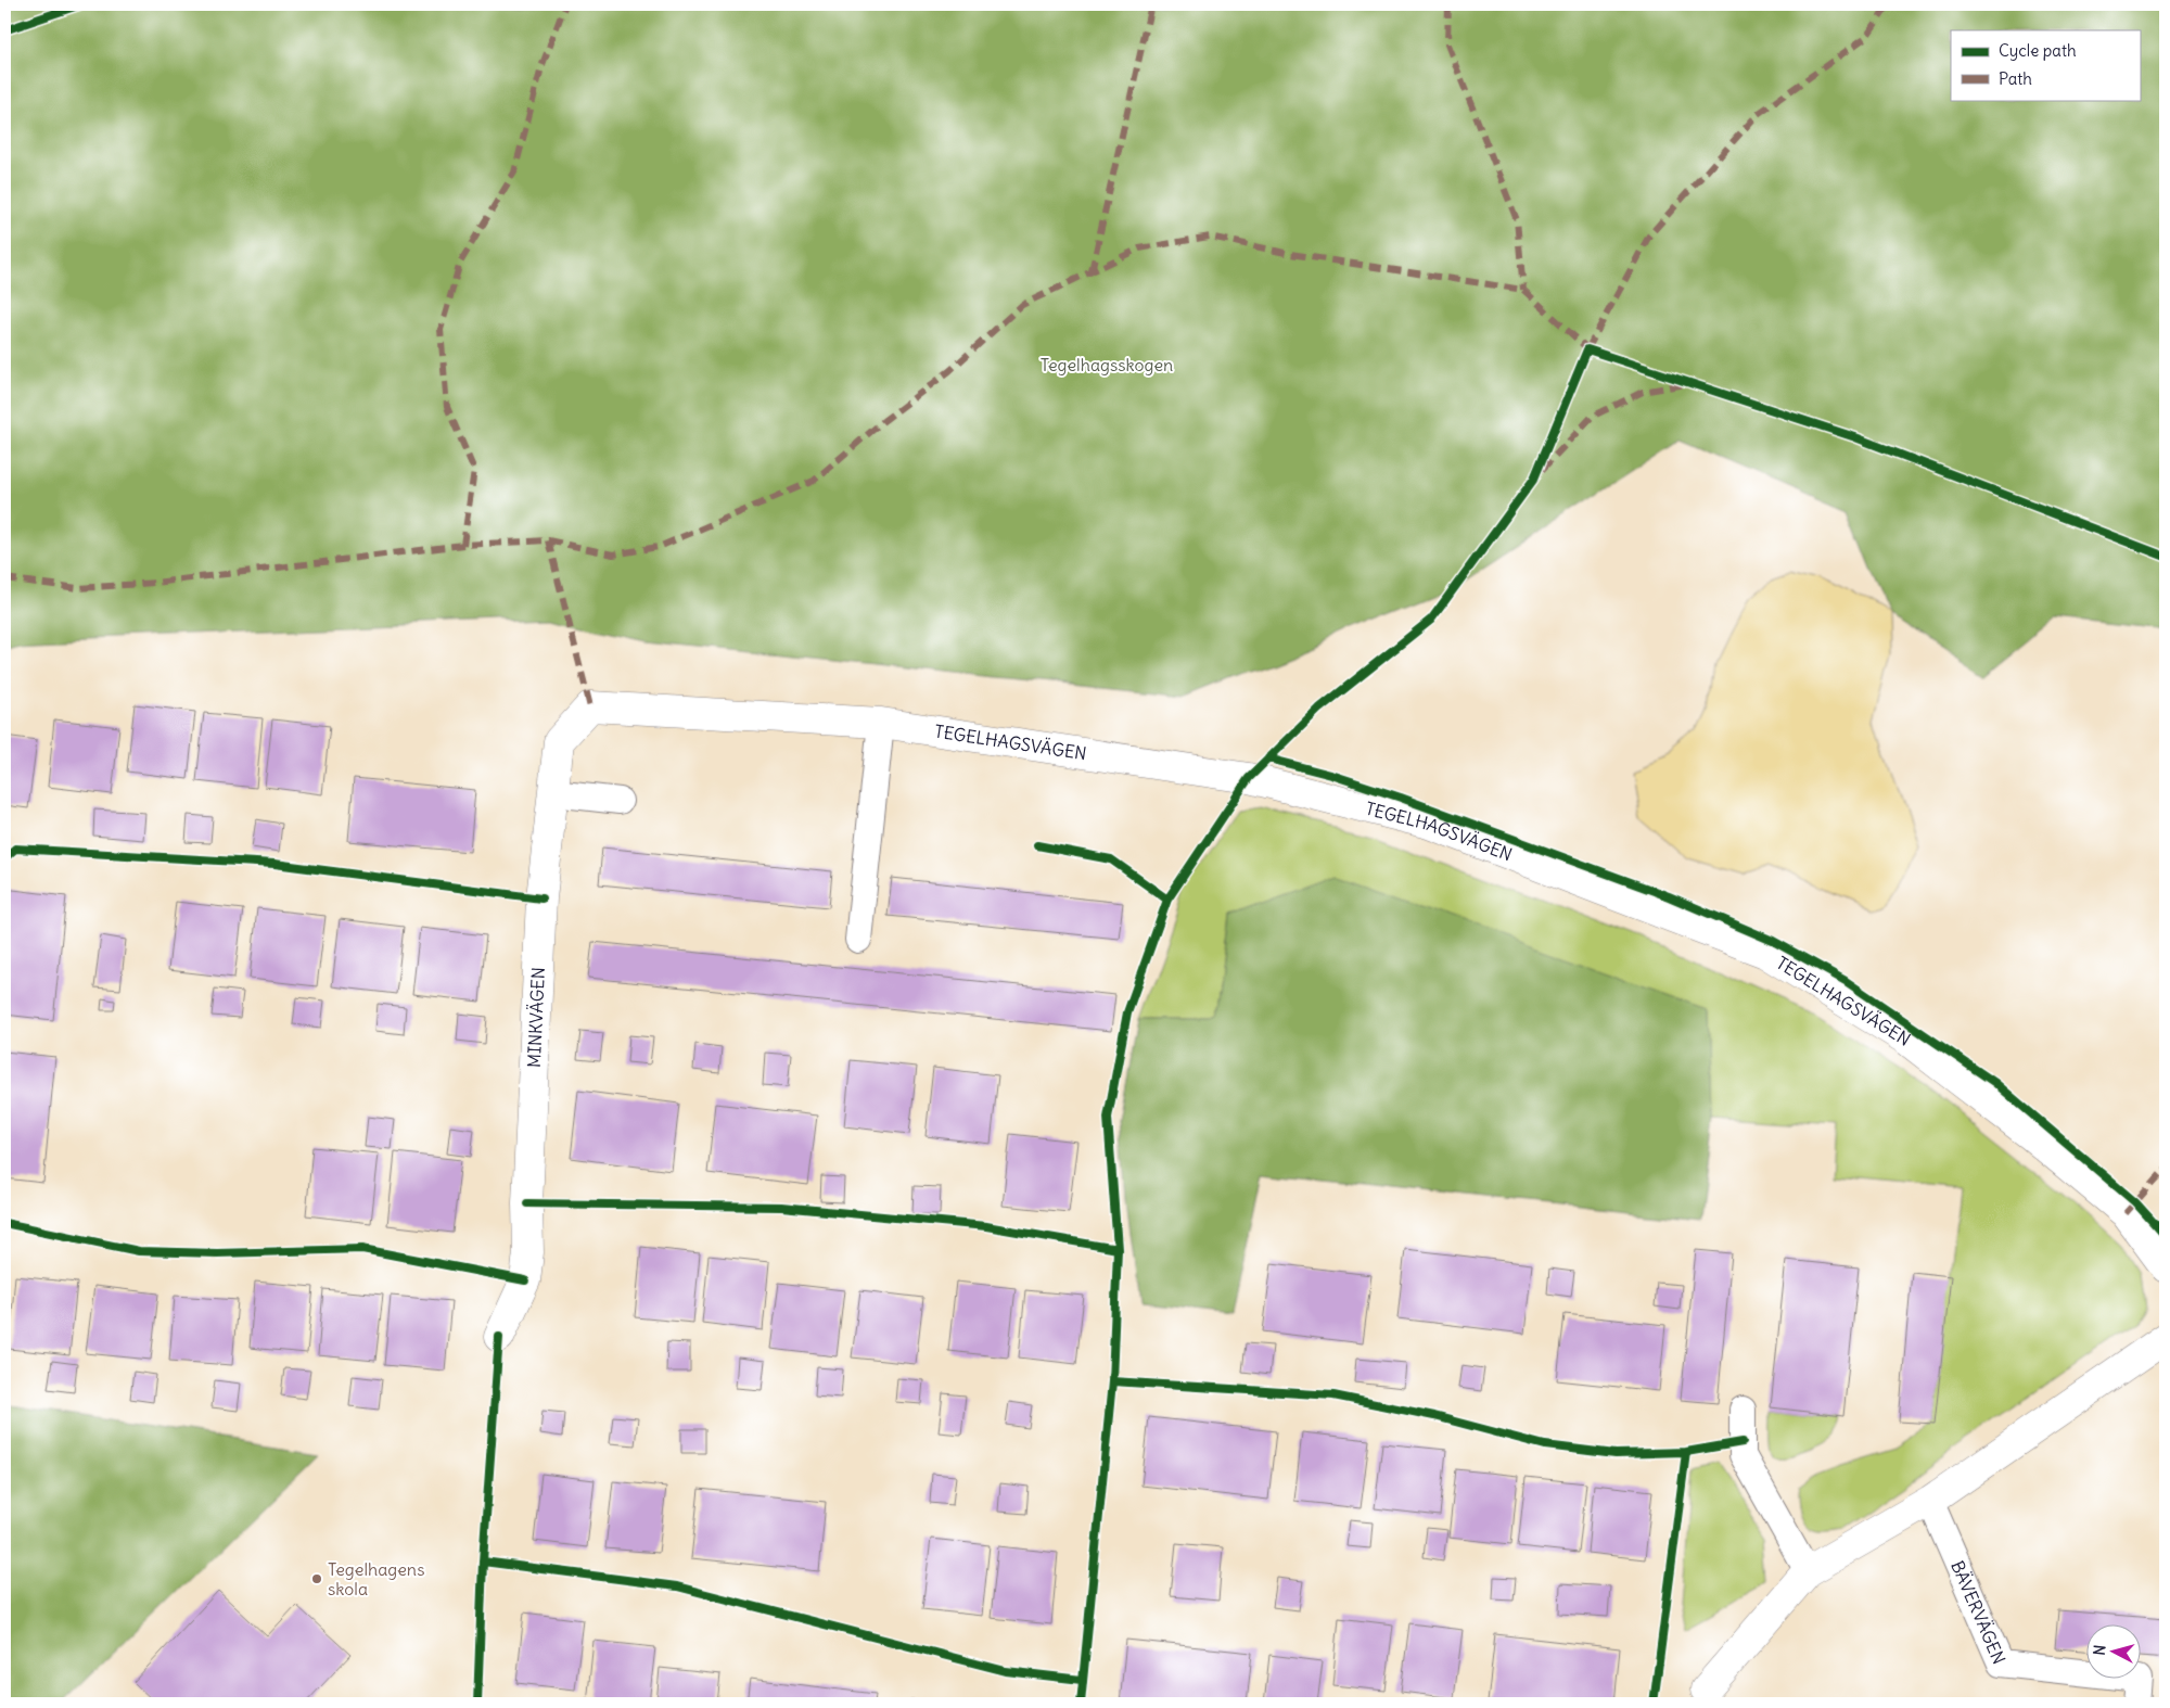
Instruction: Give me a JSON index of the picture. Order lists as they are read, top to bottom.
{
  "streets": {
    "street": ["TEGELHAGSVÄGEN", "MINKVÄGEN"],
    "lane": ["BÄVERVÄGEN"]
  },
  "crossings": [
    ["TEGELHAGSVÄGEN", "MINKVÄGEN"]
  ],
  "parks": ["Tegelhagsskogen"],
  "places": ["Tegelhagens skola"],
  "legend": ["Cycle path", "Path"],
  "north": "left"
}
